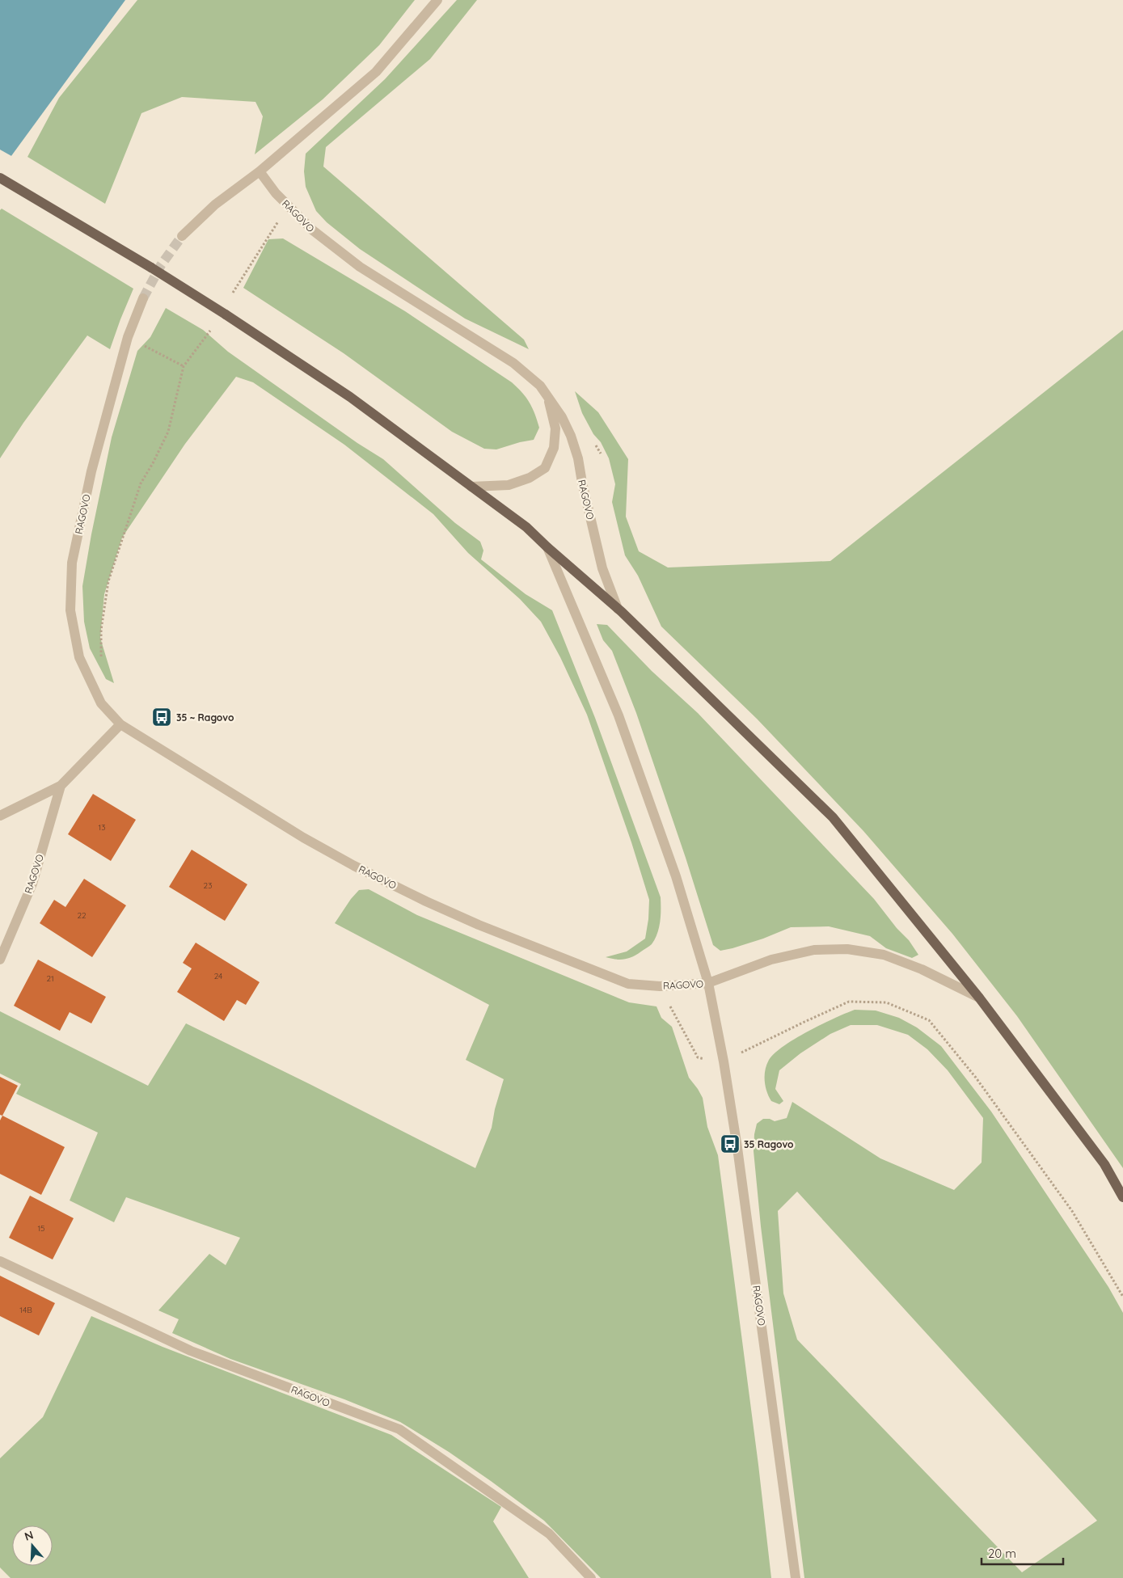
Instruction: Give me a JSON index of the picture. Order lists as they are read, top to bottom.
{
  "streets": {
    "street": ["RAGOVO"]
  },
  "places": {
    "bus stop": ["35 ~ Ragovo", "35 Ragovo"]
  },
  "house_numbers": [
    "13",
    "23",
    "22",
    "24",
    "21",
    "15",
    "14B"
  ],
  "scale_bar": "20 m",
  "north": "top"
}
